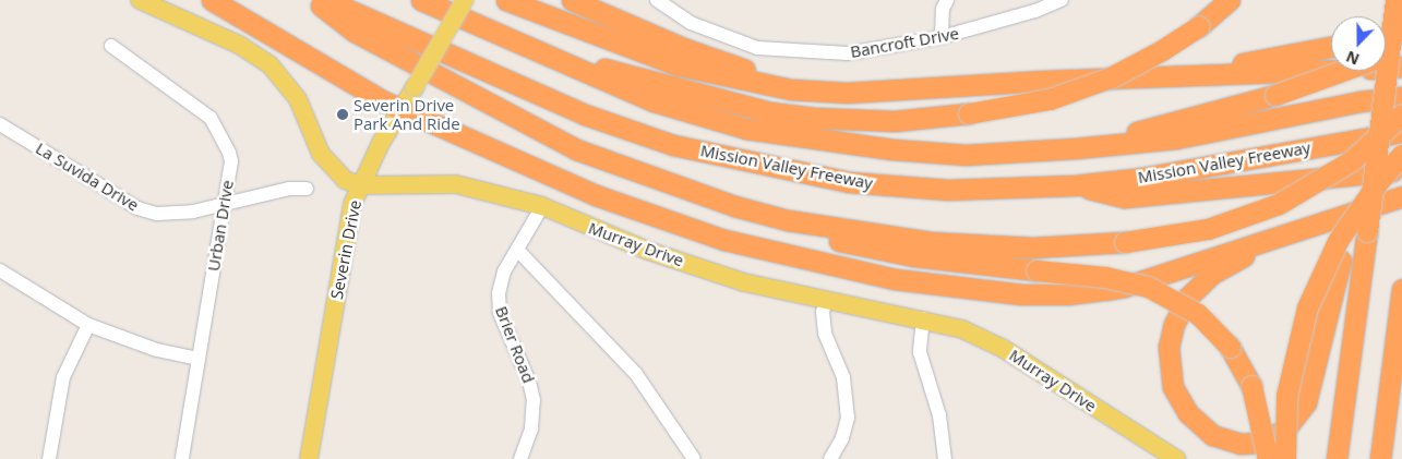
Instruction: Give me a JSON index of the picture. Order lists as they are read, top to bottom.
{
  "streets": {
    "highway": ["Mission Valley Freeway"],
    "main road": ["Murray Drive", "Severin Drive"],
    "street": [
      "Bancroft Drive",
      "La Suvida Drive",
      "Urban Drive",
      "Brier Road"
    ]
  },
  "crossings": [
    ["La Suvida Drive", "Urban Drive"],
    ["Murray Drive", "Severin Drive"],
    ["Murray Drive", "Brier Road"]
  ],
  "places": ["Severin Drive Park And Ride"],
  "north": "bottom"
}
